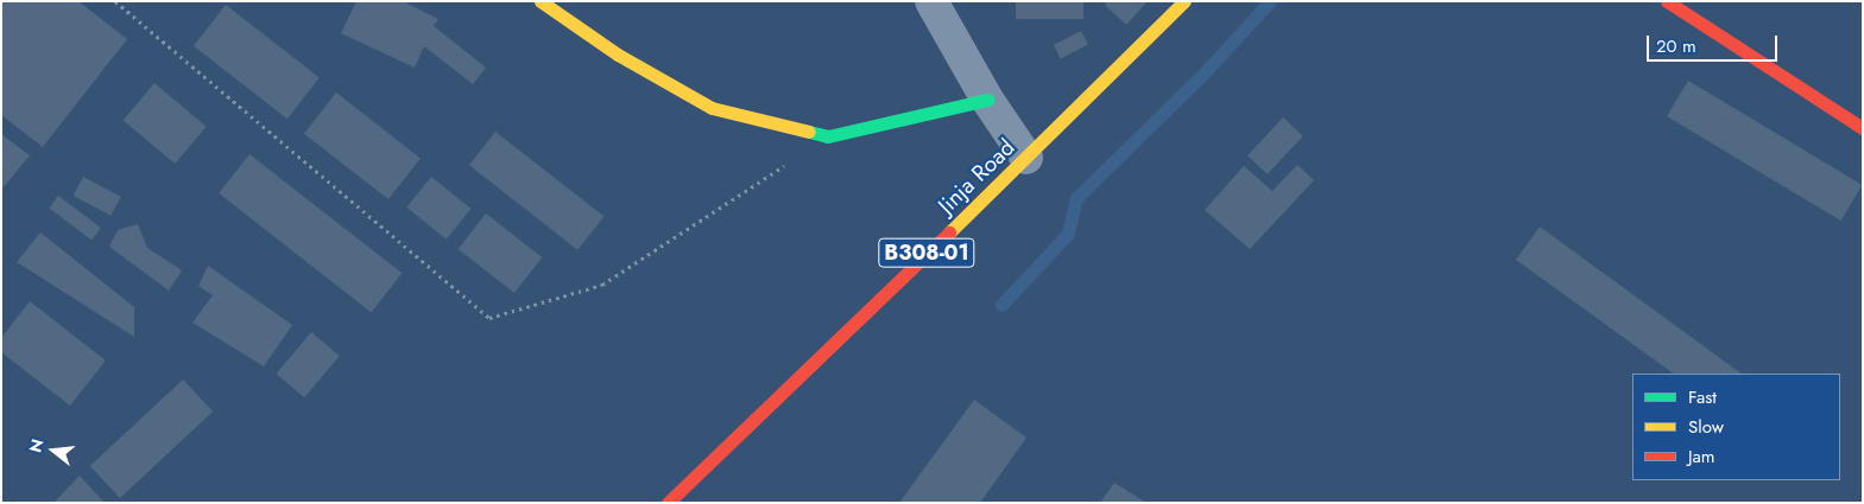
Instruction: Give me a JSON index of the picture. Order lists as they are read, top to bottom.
{
  "streets": {
    "street": ["Jinja Road", "B308-01"]
  },
  "legend": ["Fast", "Slow", "Jam"],
  "scale_bar": "20 m",
  "north": "left"
}
